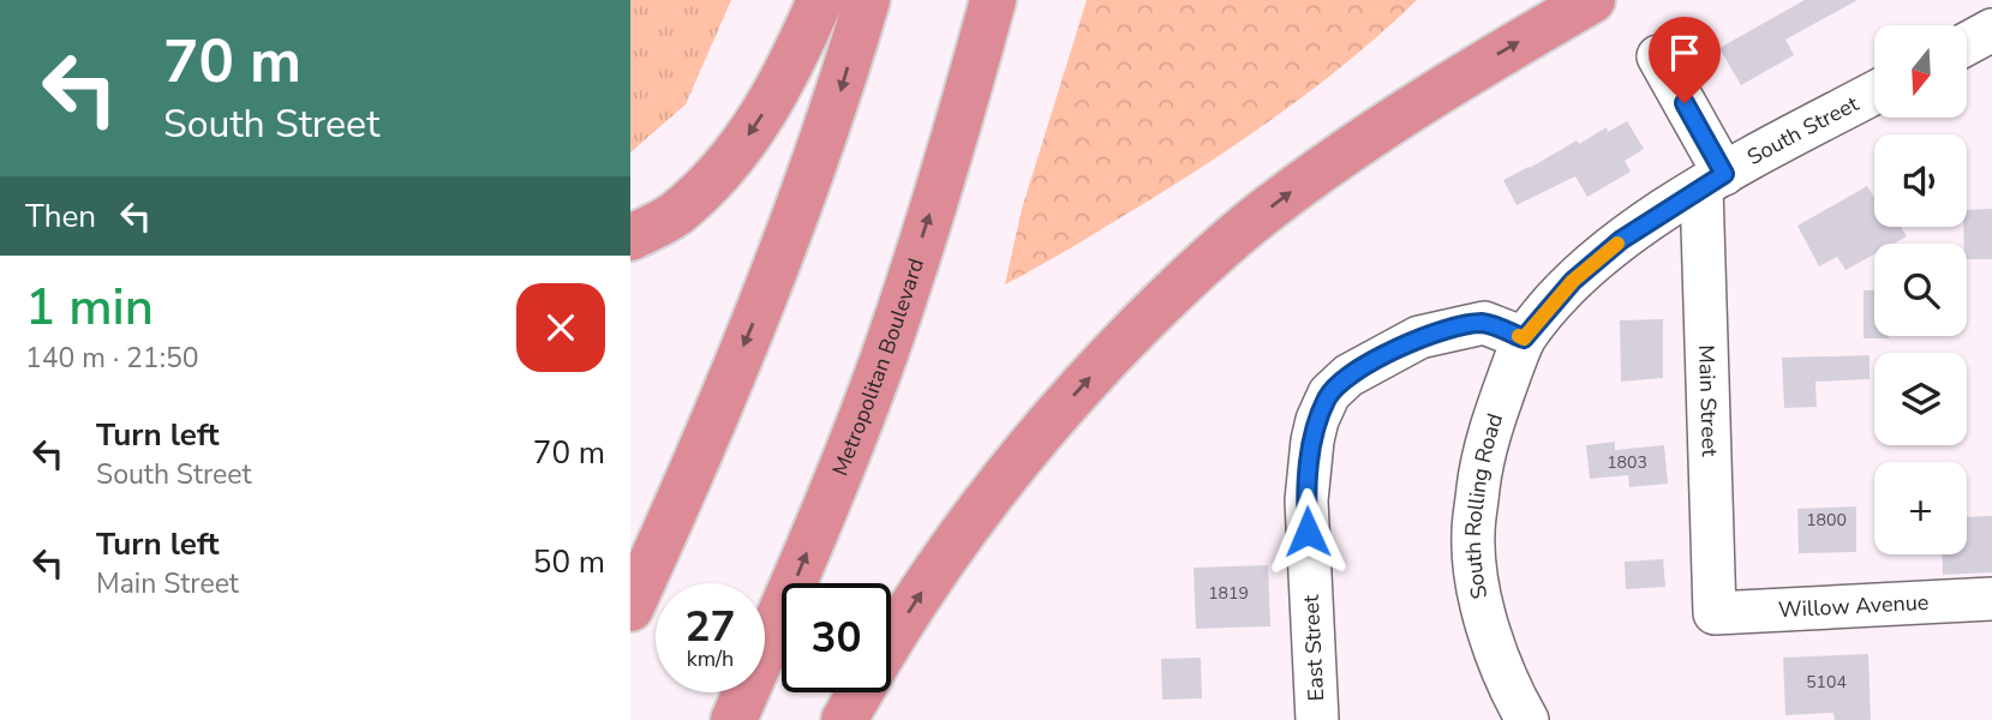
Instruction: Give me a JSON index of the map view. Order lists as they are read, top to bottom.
{
  "streets": {
    "highway": ["Metropolitan Boulevard"],
    "street": [
      "South Street",
      "Main Street",
      "South Rolling Road",
      "Willow Avenue",
      "East Street"
    ]
  },
  "crossings": [
    ["South Street", "Main Street"],
    ["South Street", "South Rolling Road"],
    ["South Street", "East Street"],
    ["Main Street", "Willow Avenue"],
    ["South Rolling Road", "East Street"]
  ],
  "house_numbers": [
    "1803",
    "1800",
    "1819",
    "5104"
  ],
  "north": "bottom",
  "page": {
    "turn": ["70 m", "South Street"],
    "map_buttons": "+",
    "then": "Then",
    "heading": ["1 min", "140 m · 21:50"],
    "list": [
      {
        "name": "Turn left",
        "note": "South Street",
        "value": "70 m"
      },
      {
        "name": "Turn left",
        "note": "Main Street",
        "value": "50 m"
      }
    ],
    "speed": "27 km/h",
    "limit": "30"
  }
}
